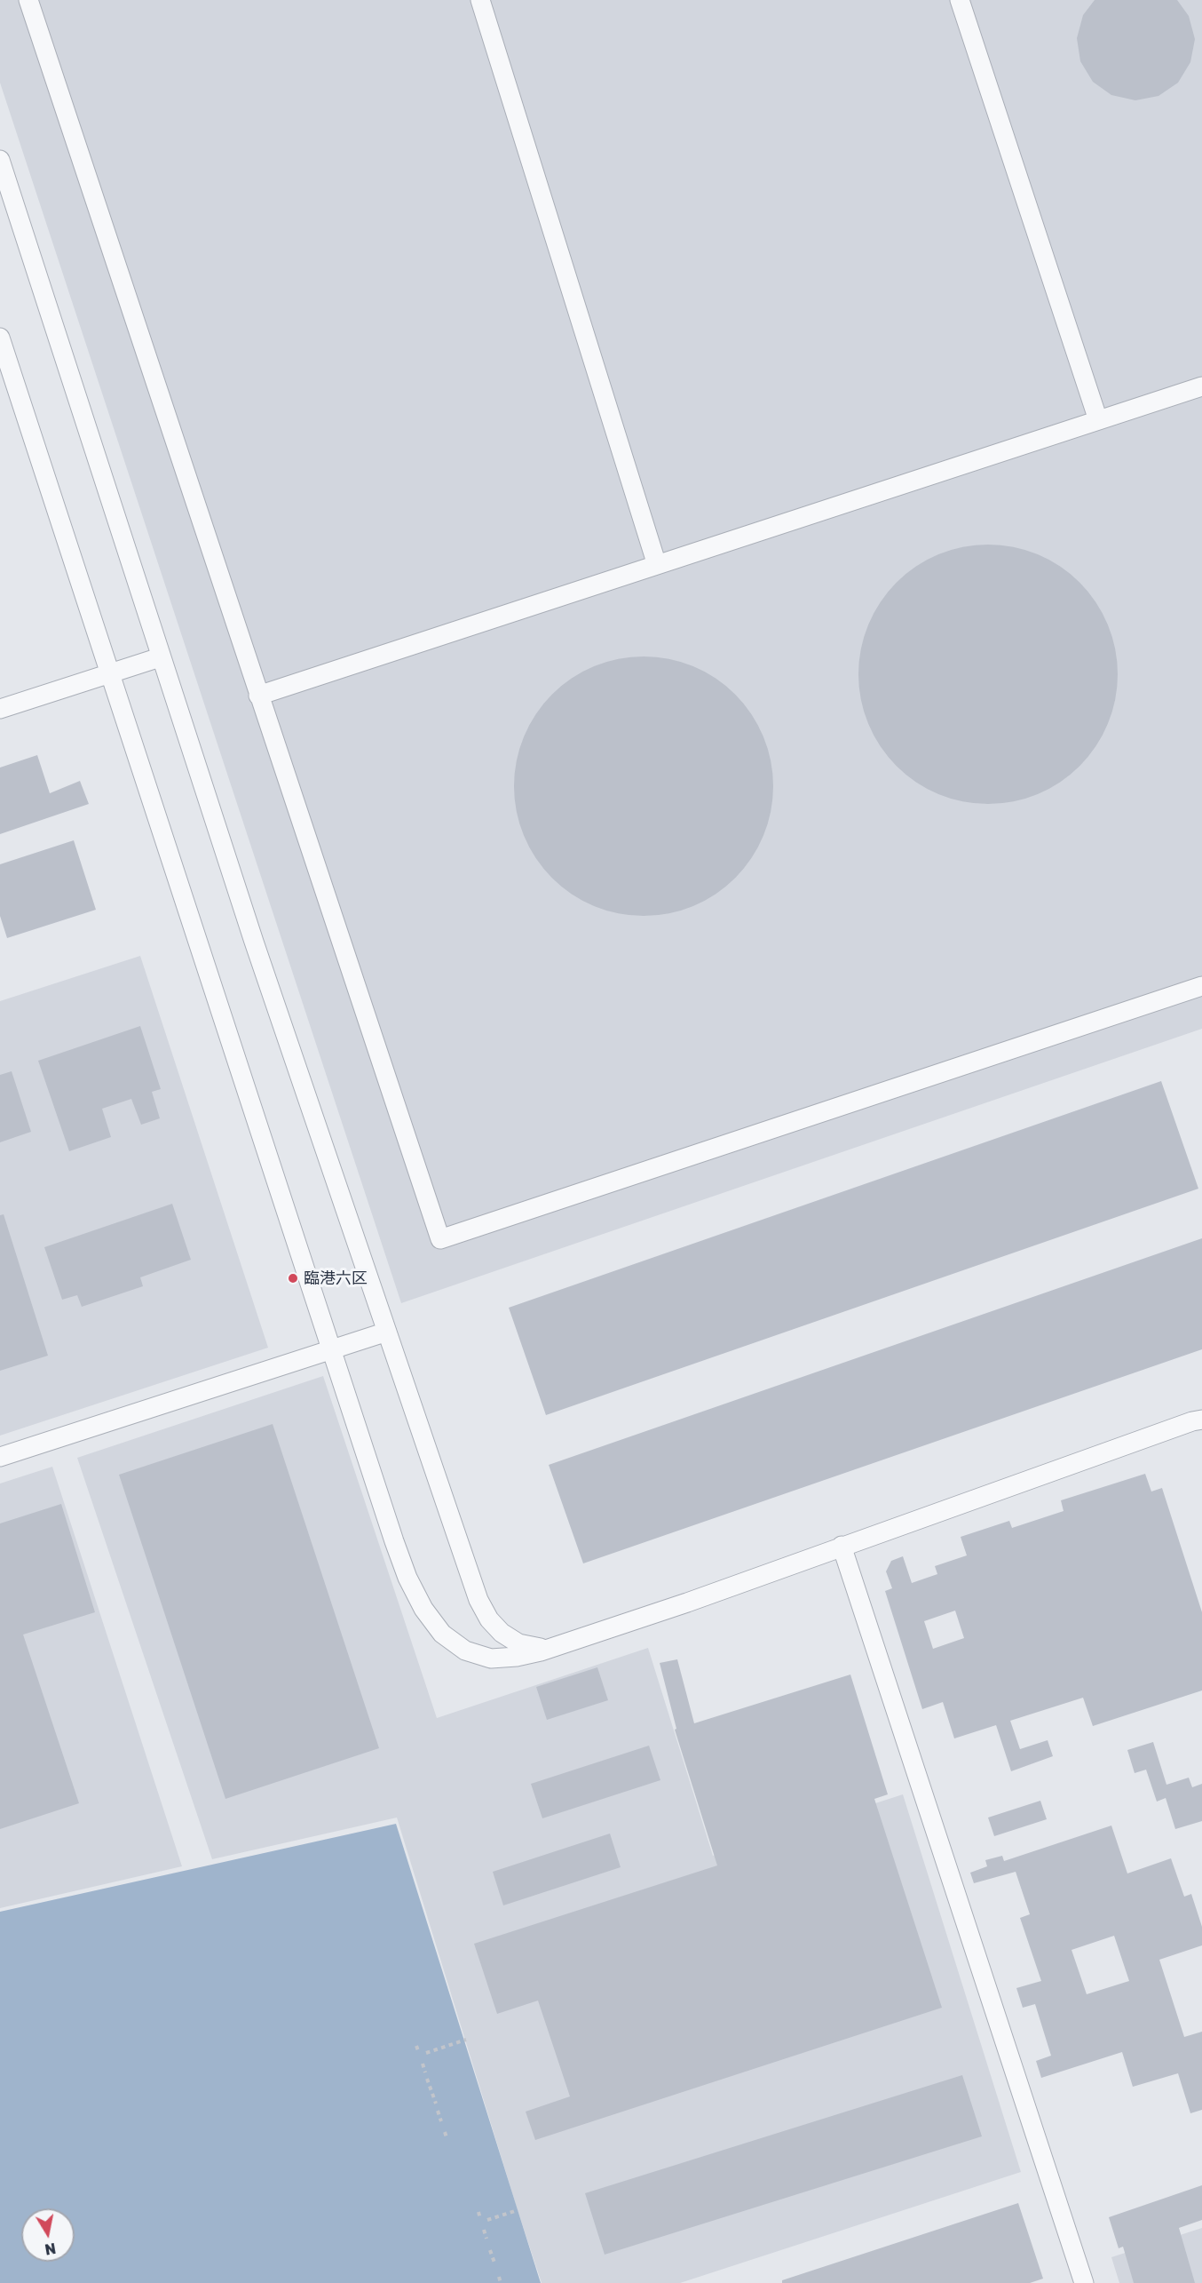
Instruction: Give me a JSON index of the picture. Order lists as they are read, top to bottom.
{
  "places": ["臨港六区"],
  "north": "bottom"
}
